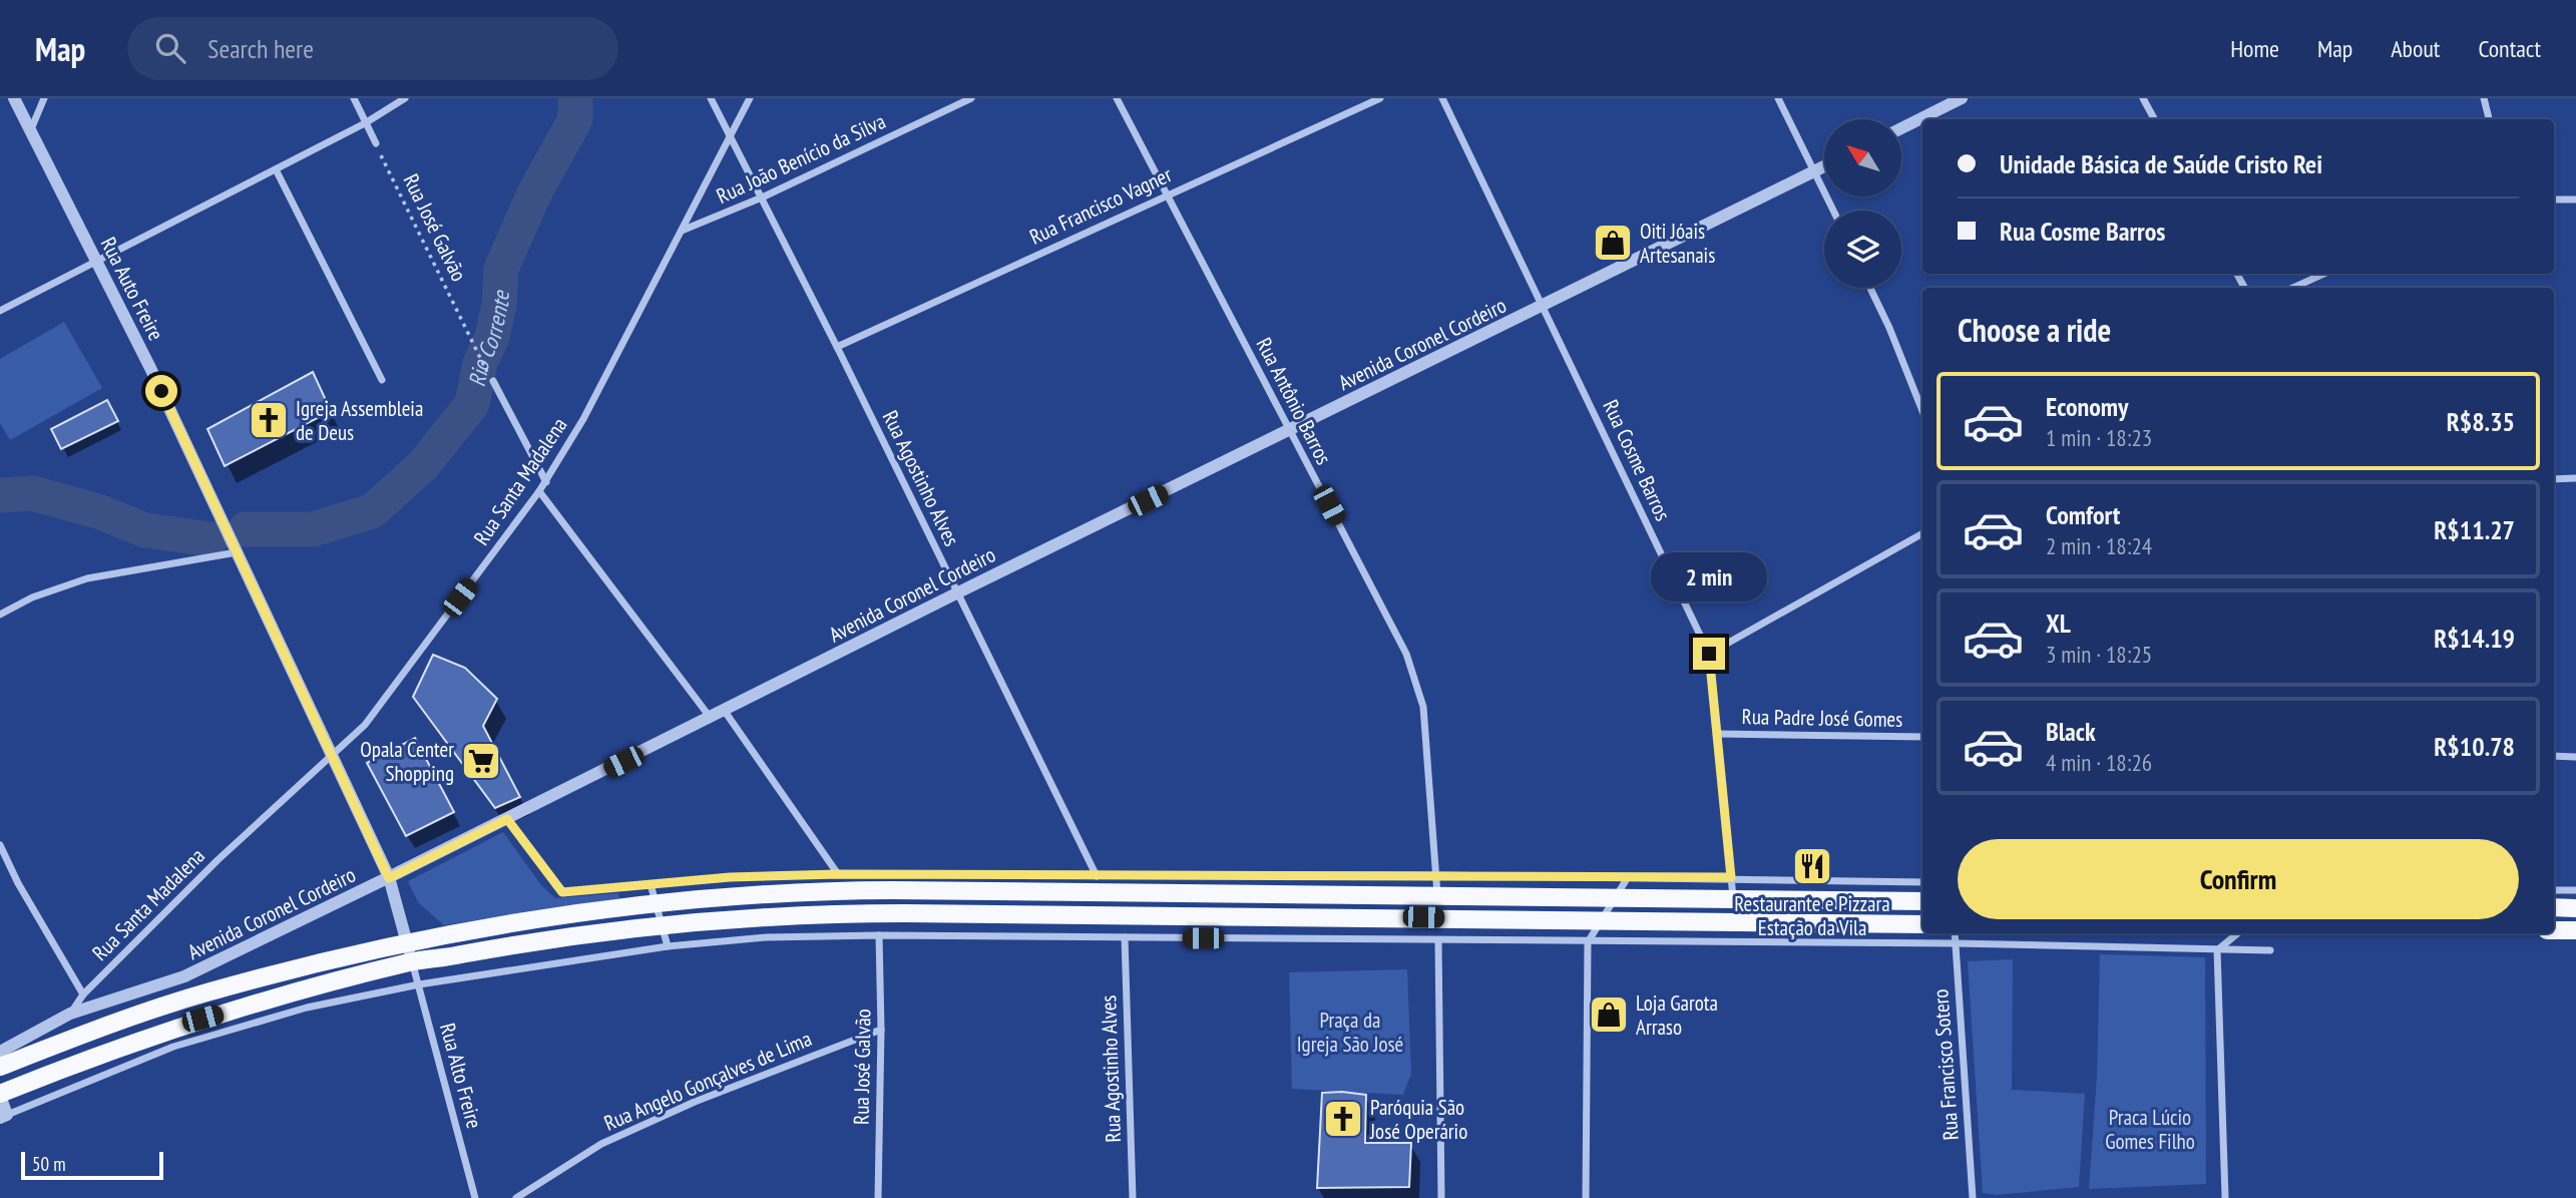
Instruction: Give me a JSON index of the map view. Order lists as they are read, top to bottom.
{
  "streets": {
    "street": [
      "Rua João Benício da Silva",
      "Rua Francisco Vagner",
      "Rua José Galvão",
      "Rua Auto Freire",
      "Avenida Coronel Cordeiro",
      "Rua Antônio Barros",
      "Rua Cosme Barros",
      "Rua Agostinho Alves",
      "Rua Santa Madalena",
      "Rua Padre José Gomes",
      "Rua Francisco Sotero",
      "Rua Alto Freire",
      "Rua Angelo Gonçalves de Lima"
    ]
  },
  "crossings": [
    ["Rua João Benício da Silva", "Rua Agostinho Alves"],
    ["Rua João Benício da Silva", "Rua Santa Madalena"],
    ["Rua Francisco Vagner", "Rua Antônio Barros"],
    ["Rua Francisco Vagner", "Rua Agostinho Alves"],
    ["Rua José Galvão", "Rua Angelo Gonçalves de Lima"],
    ["Rua Auto Freire", "Avenida Coronel Cordeiro"],
    ["Rua Auto Freire", "Rua Santa Madalena"],
    ["Rua Auto Freire", "Rua Alto Freire"],
    ["Avenida Coronel Cordeiro", "Rua Antônio Barros"],
    ["Avenida Coronel Cordeiro", "Rua Cosme Barros"],
    ["Avenida Coronel Cordeiro", "Rua Agostinho Alves"],
    ["Avenida Coronel Cordeiro", "Rua Santa Madalena"],
    ["Rua Cosme Barros", "Rua Padre José Gomes"],
    ["Rua Agostinho Alves", "Rua Santa Madalena"]
  ],
  "water": ["Rio Corrente"],
  "parks": ["Praça da Igreja São José", "Praca Lúcio Gomes Filho"],
  "places": {
    "shop": ["Oiti Jóais Artesanais", "Loja Garota Arraso"],
    "church": ["Igreja Assembleia de Deus", "Paróquia São José Operário"],
    "supermarket": ["Opala Center Shopping"],
    "restaurant": ["Restaurante e Pizzara Estação da Vila"]
  },
  "scale_bar": "50 m",
  "north": "top left",
  "page": {
    "header": "Map",
    "search": "Search here",
    "nav": [
      "Home",
      "Map",
      "About",
      "Contact"
    ],
    "banner": ["Unidade Básica de Saúde Cristo Rei", "Rua Cosme Barros"],
    "heading": "Choose a ride",
    "list": [
      {
        "name": "Economy",
        "note": "1 min · 18:23",
        "value": "R$8.35"
      },
      {
        "name": "Comfort",
        "note": "2 min · 18:24",
        "value": "R$11.27"
      },
      {
        "name": "XL",
        "note": "3 min · 18:25",
        "value": "R$14.19"
      },
      {
        "name": "Black",
        "note": "4 min · 18:26",
        "value": "R$10.78"
      }
    ],
    "bubble": "2 min",
    "buttons": "Confirm",
    "scale": "50 m"
  }
}
